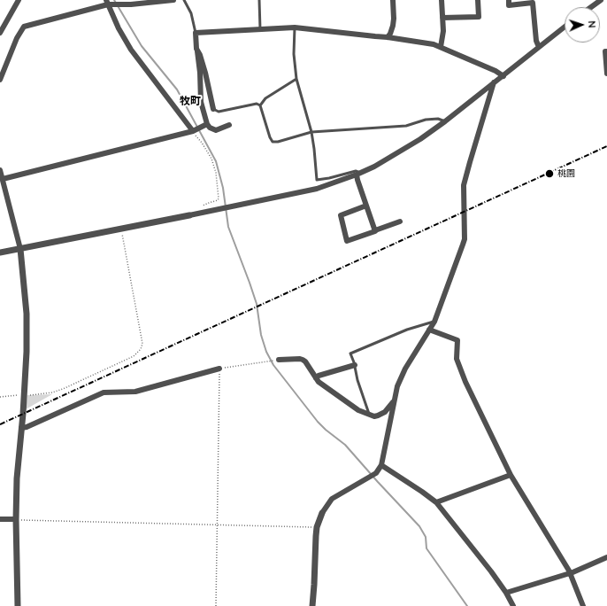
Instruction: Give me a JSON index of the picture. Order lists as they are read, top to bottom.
{
  "districts": ["牧町"],
  "places": ["桃園"],
  "north": "right"
}
